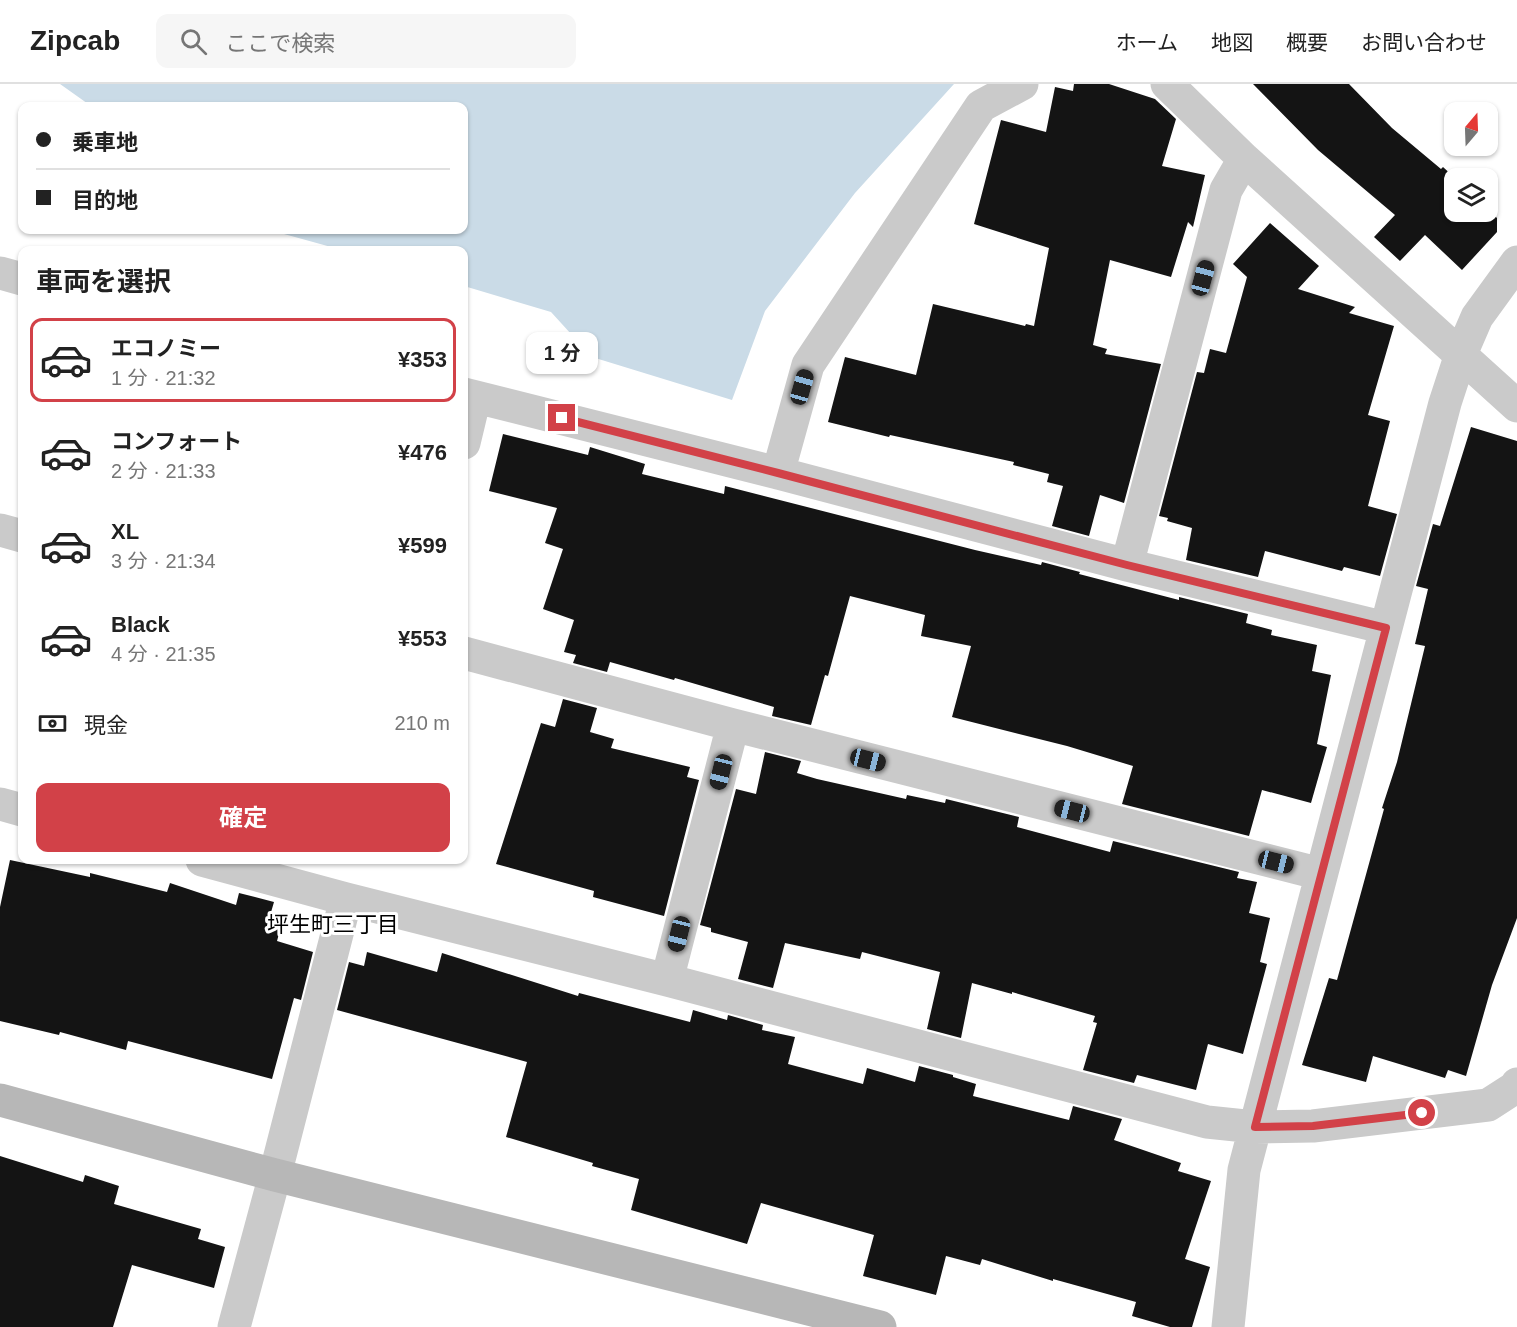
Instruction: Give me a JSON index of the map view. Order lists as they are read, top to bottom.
{
  "districts": ["坪生町三丁目"],
  "north": "top",
  "page": {
    "header": "Zipcab",
    "search": "ここで検索",
    "nav": [
      "ホーム",
      "地図",
      "概要",
      "お問い合わせ"
    ],
    "banner": ["乗車地", "目的地"],
    "heading": "車両を選択",
    "list": [
      {
        "name": "エコノミー",
        "note": "1 分 · 21:32",
        "value": "¥353"
      },
      {
        "name": "コンフォート",
        "note": "2 分 · 21:33",
        "value": "¥476"
      },
      {
        "name": "XL",
        "note": "3 分 · 21:34",
        "value": "¥599"
      },
      {
        "name": "Black",
        "note": "4 分 · 21:35",
        "value": "¥553"
      }
    ],
    "bubble": "1 分",
    "pay": ["現金", "210 m"],
    "buttons": "確定"
  }
}
